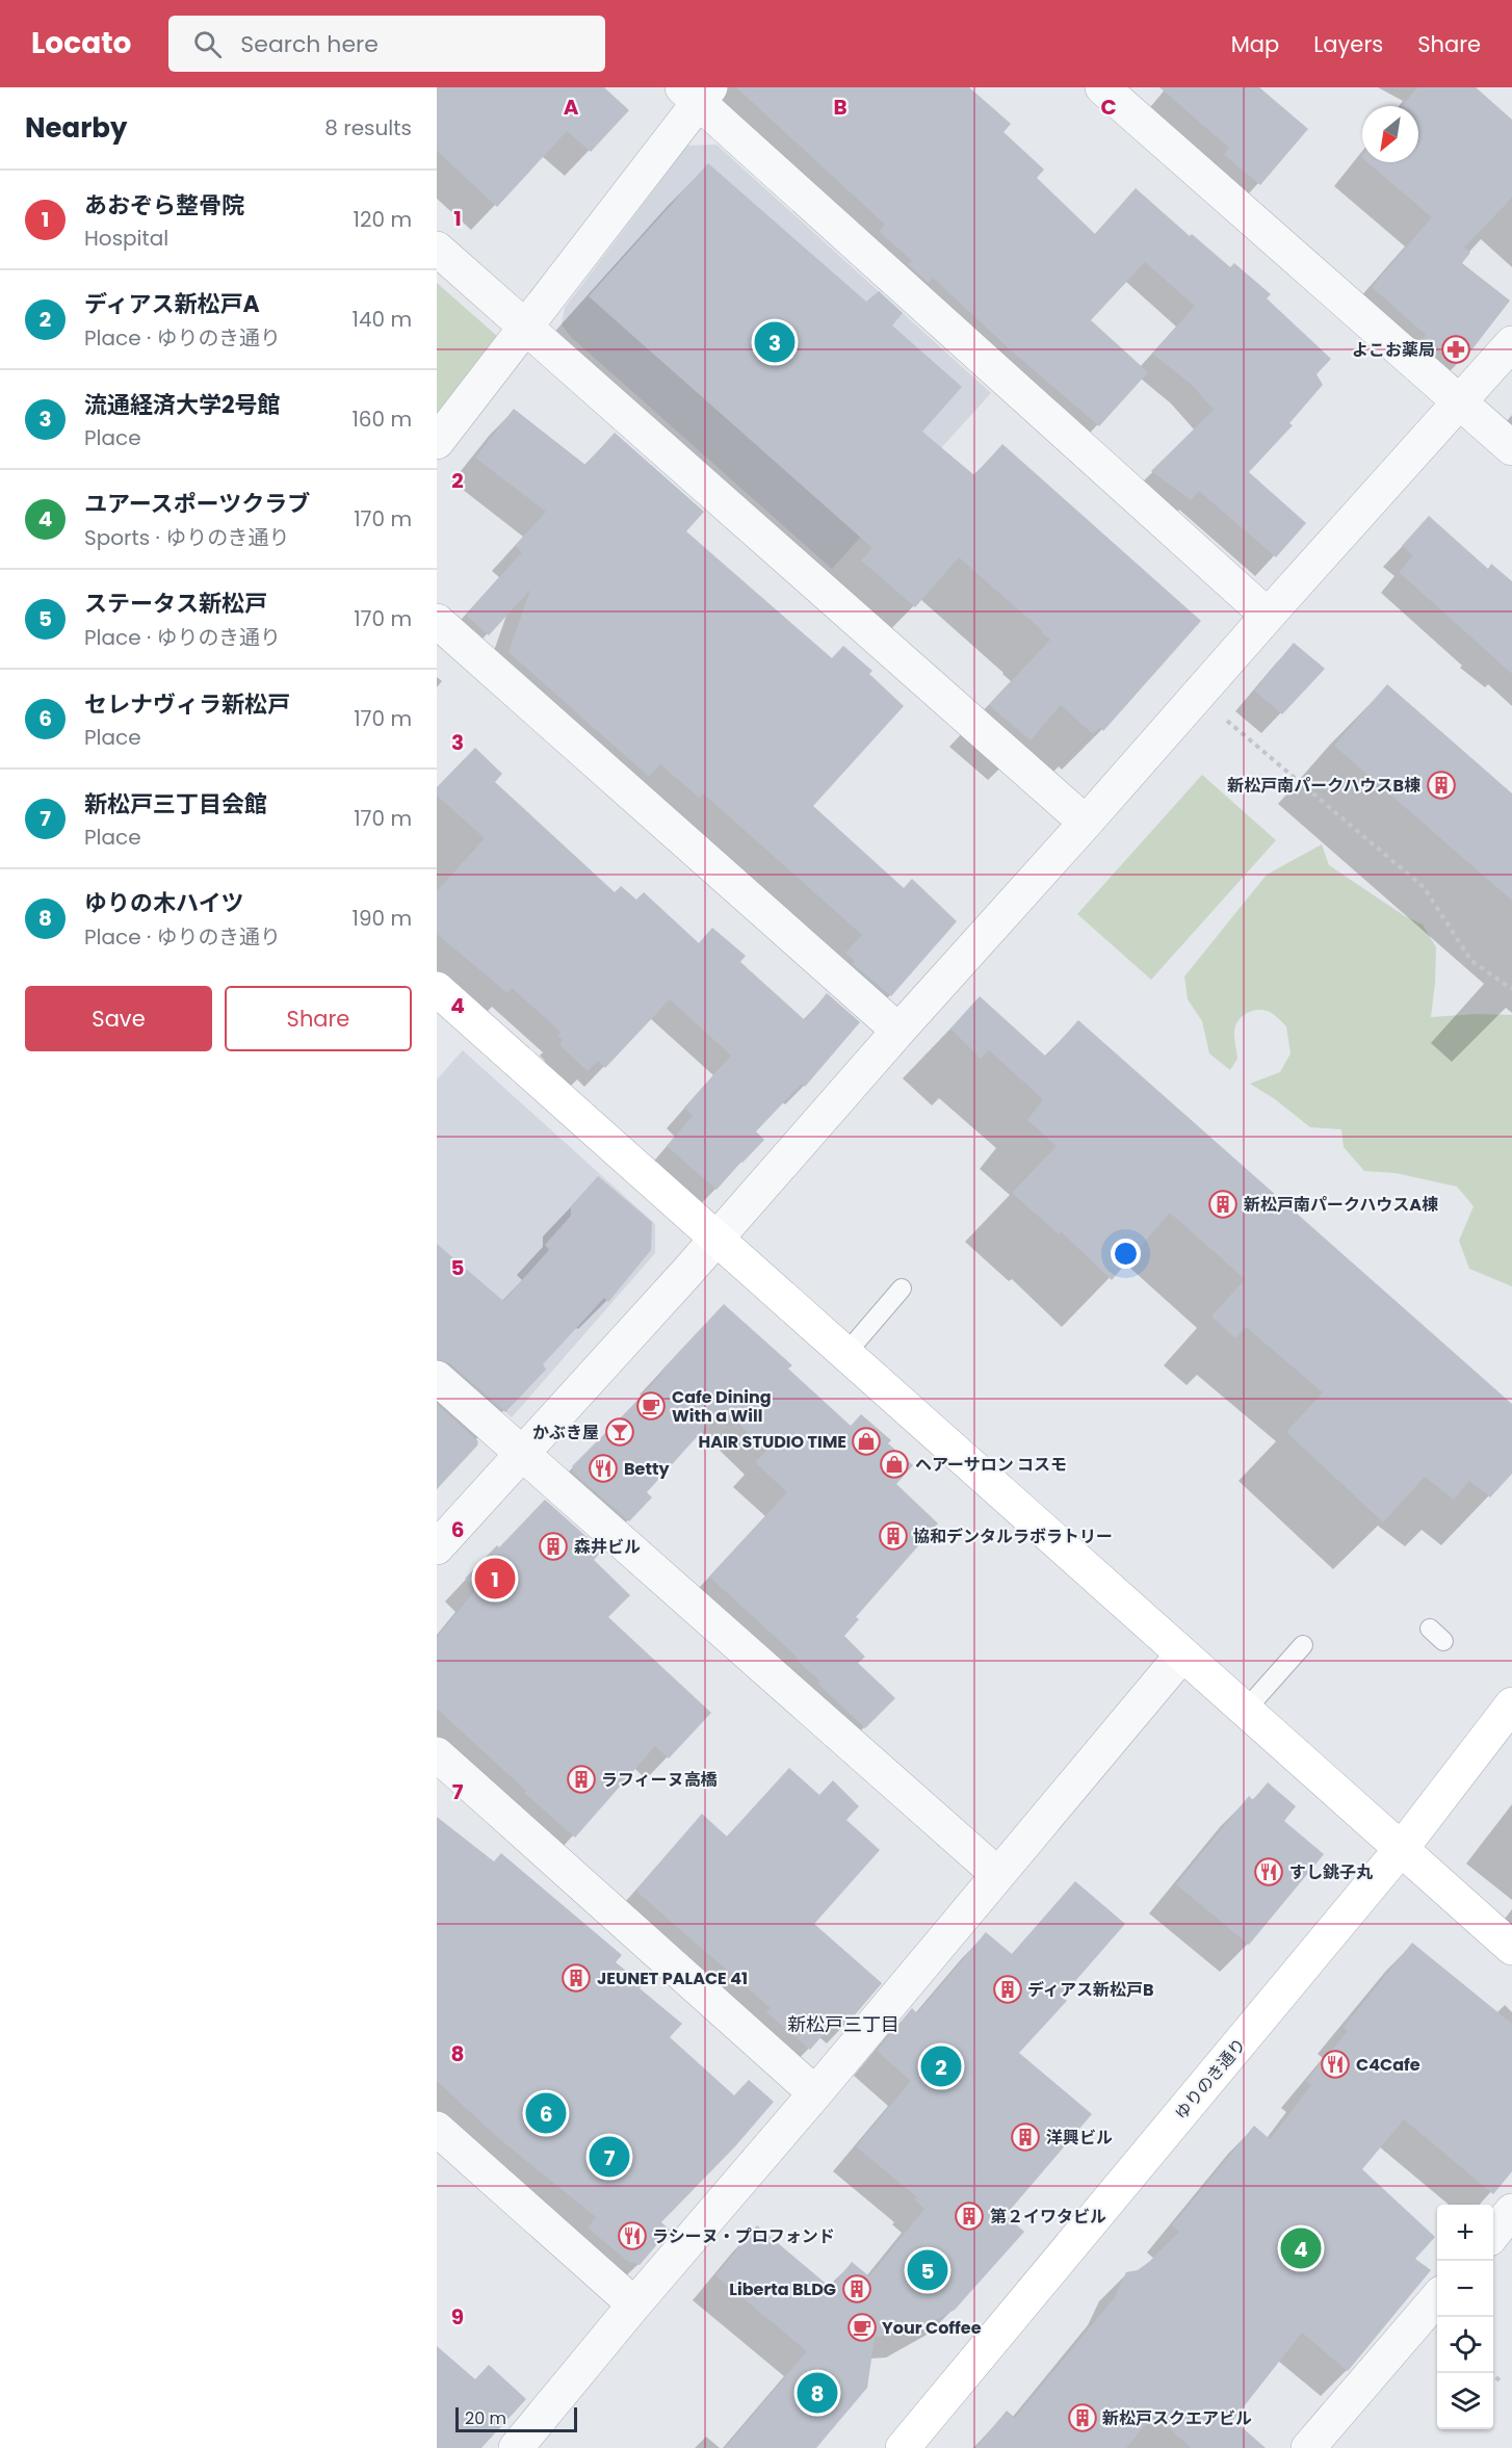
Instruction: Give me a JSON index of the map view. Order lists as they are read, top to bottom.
{
  "streets": {
    "street": ["ゆりのき通り"]
  },
  "districts": ["新松戸三丁目"],
  "places": {
    "pharmacy": ["よこお薬局"],
    "building": [
      "新松戸南パークハウスB棟",
      "新松戸南パークハウスA棟",
      "協和デンタルラボラトリー",
      "森井ビル",
      "ラフィーヌ高橋",
      "JEUNET PALACE 41",
      "ディアス新松戸B",
      "洋興ビル",
      "第２イワタビル",
      "Liberta BLDG",
      "新松戸スクエアビル"
    ],
    "cafe": ["Cafe Dining With a Will", "Your Coffee"],
    "bar": ["かぶき屋"],
    "shop": ["HAIR STUDIO TIME", "ヘアーサロン コスモ"],
    "restaurant": [
      "Betty",
      "すし銚子丸",
      "C4Cafe",
      "ラシーヌ・プロフォンド"
    ]
  },
  "scale_bar": "20 m",
  "north": "bottom left",
  "page": {
    "header": "Locato",
    "search": "Search here",
    "nav": ["Map", "Layers", "Share"],
    "heading": ["Nearby", "8 results"],
    "list": [
      {
        "mark": "1",
        "name": "あおぞら整骨院",
        "note": "Hospital",
        "value": "120 m"
      },
      {
        "mark": "2",
        "name": "ディアス新松戸A",
        "note": "Place · ゆりのき通り",
        "value": "140 m"
      },
      {
        "mark": "3",
        "name": "流通経済大学2号館",
        "note": "Place",
        "value": "160 m"
      },
      {
        "mark": "4",
        "name": "ユアースポーツクラブ",
        "note": "Sports · ゆりのき通り",
        "value": "170 m"
      },
      {
        "mark": "5",
        "name": "ステータス新松戸",
        "note": "Place · ゆりのき通り",
        "value": "170 m"
      },
      {
        "mark": "6",
        "name": "セレナヴィラ新松戸",
        "note": "Place",
        "value": "170 m"
      },
      {
        "mark": "7",
        "name": "新松戸三丁目会館",
        "note": "Place",
        "value": "170 m"
      },
      {
        "mark": "8",
        "name": "ゆりの木ハイツ",
        "note": "Place · ゆりのき通り",
        "value": "190 m"
      }
    ],
    "pins": [
      "3",
      "1",
      "2",
      "6",
      "7",
      "4",
      "5",
      "8"
    ],
    "buttons": ["Save", "Share"],
    "map_buttons": ["+", "−"],
    "scale": "20 m"
  },
  "grid": {
    "columns": ["A", "B", "C"],
    "rows": [
      "1",
      "2",
      "3",
      "4",
      "5",
      "6",
      "7",
      "8",
      "9"
    ]
  }
}
